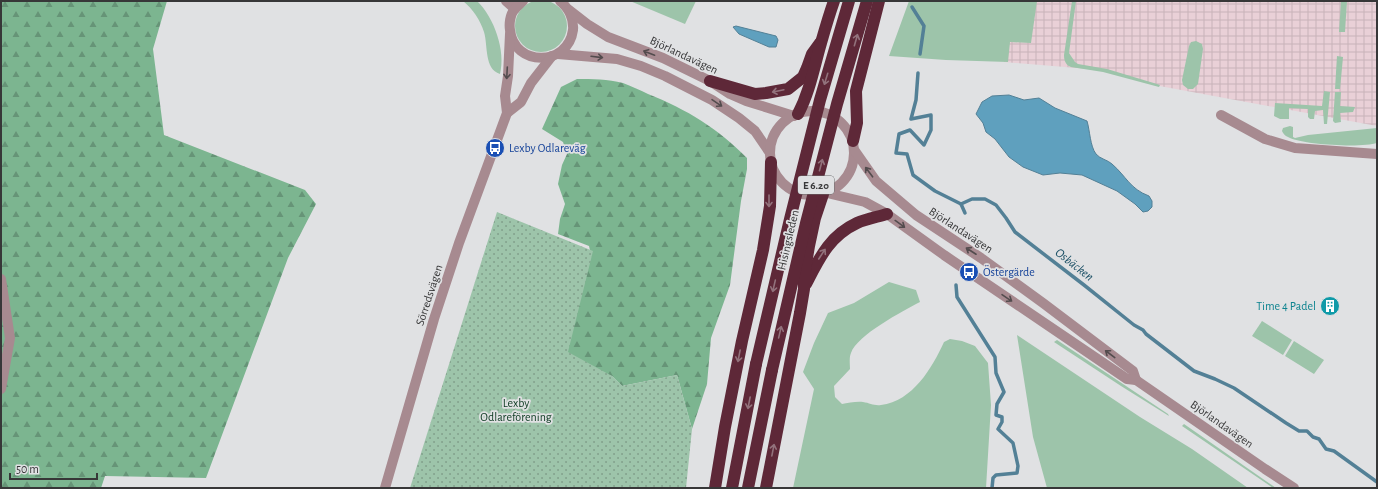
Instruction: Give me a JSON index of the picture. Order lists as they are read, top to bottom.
{
  "streets": {
    "highway": ["E 6.20", "Hisingsleden"],
    "street": ["Björlandavägen", "Sörredsvägen"]
  },
  "crossings": [
    ["Björlandavägen", "Sörredsvägen"]
  ],
  "water": ["Osbäcken"],
  "parks": ["Lexby Odlareförening"],
  "places": {
    "bus stop": ["Lexby Odlareväg", "Östergärde"],
    "building": ["Time 4 Padel"]
  },
  "scale_bar": "50 m"
}
